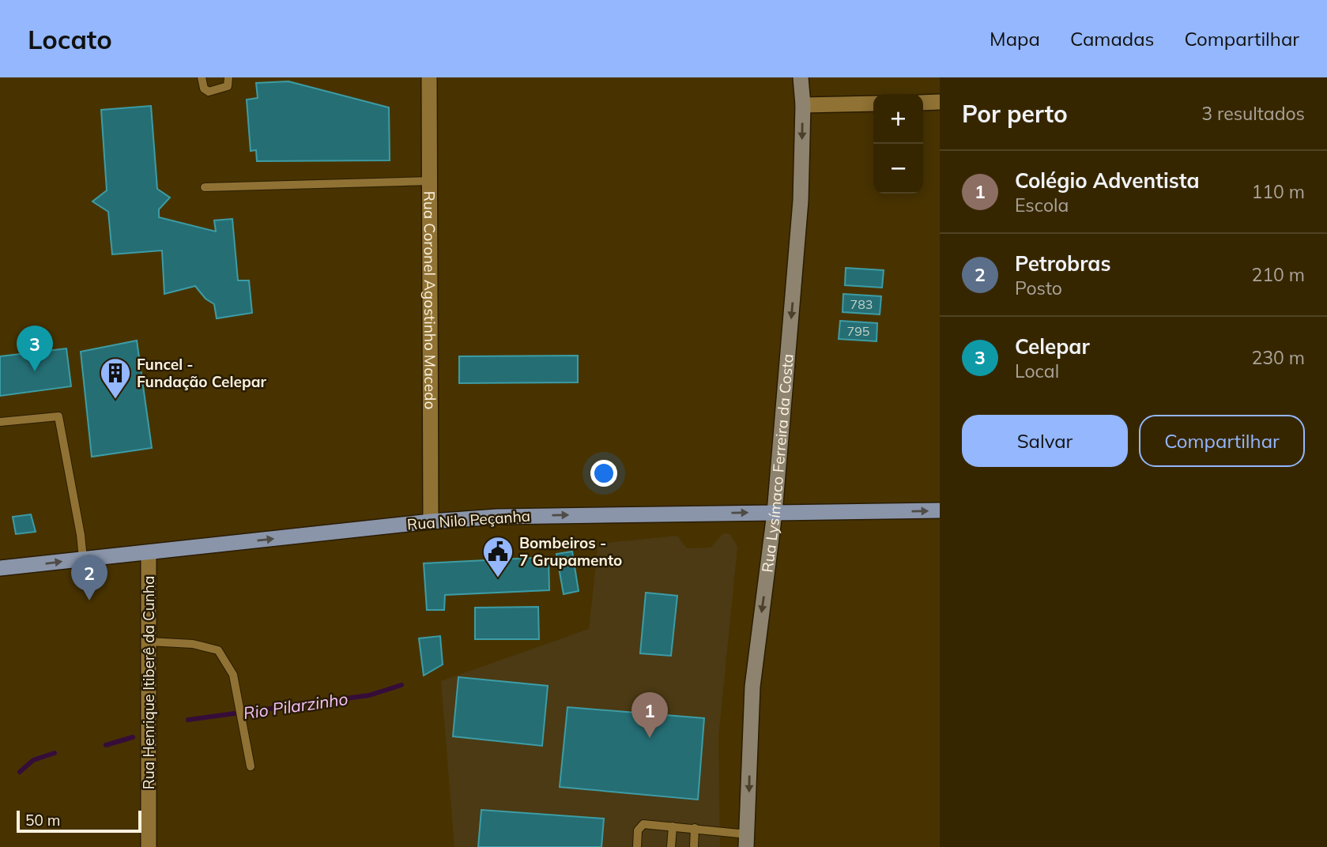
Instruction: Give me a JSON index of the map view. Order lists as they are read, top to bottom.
{
  "streets": {
    "main road": ["Rua Lysímaco Ferreira da Costa", "Rua Nilo Peçanha"],
    "street": ["Rua Coronel Agostinho Macedo", "Rua Henrique Itiberê da Cunha"]
  },
  "crossings": [
    ["Rua Coronel Agostinho Macedo", "Rua Nilo Peçanha"],
    ["Rua Lysímaco Ferreira da Costa", "Rua Nilo Peçanha"],
    ["Rua Nilo Peçanha", "Rua Henrique Itiberê da Cunha"]
  ],
  "one_way": ["Rua Lysímaco Ferreira da Costa", "Rua Nilo Peçanha"],
  "water": ["Rio Pilarzinho"],
  "places": {
    "building": ["Funcel - Fundação Celepar"],
    "public building": ["Bombeiros - 7 Grupamento"]
  },
  "house_numbers": ["783", "795"],
  "scale_bar": "50 m",
  "page": {
    "header": "Locato",
    "nav": ["Mapa", "Camadas", "Compartilhar"],
    "heading": ["Por perto", "3 resultados"],
    "map_buttons": ["+", "−"],
    "list": [
      {
        "mark": "1",
        "name": "Colégio Adventista",
        "note": "Escola",
        "value": "110 m"
      },
      {
        "mark": "2",
        "name": "Petrobras",
        "note": "Posto",
        "value": "210 m"
      },
      {
        "mark": "3",
        "name": "Celepar",
        "note": "Local",
        "value": "230 m"
      }
    ],
    "pins": ["3", "2", "1"],
    "buttons": ["Salvar", "Compartilhar"],
    "scale": "50 m"
  }
}
